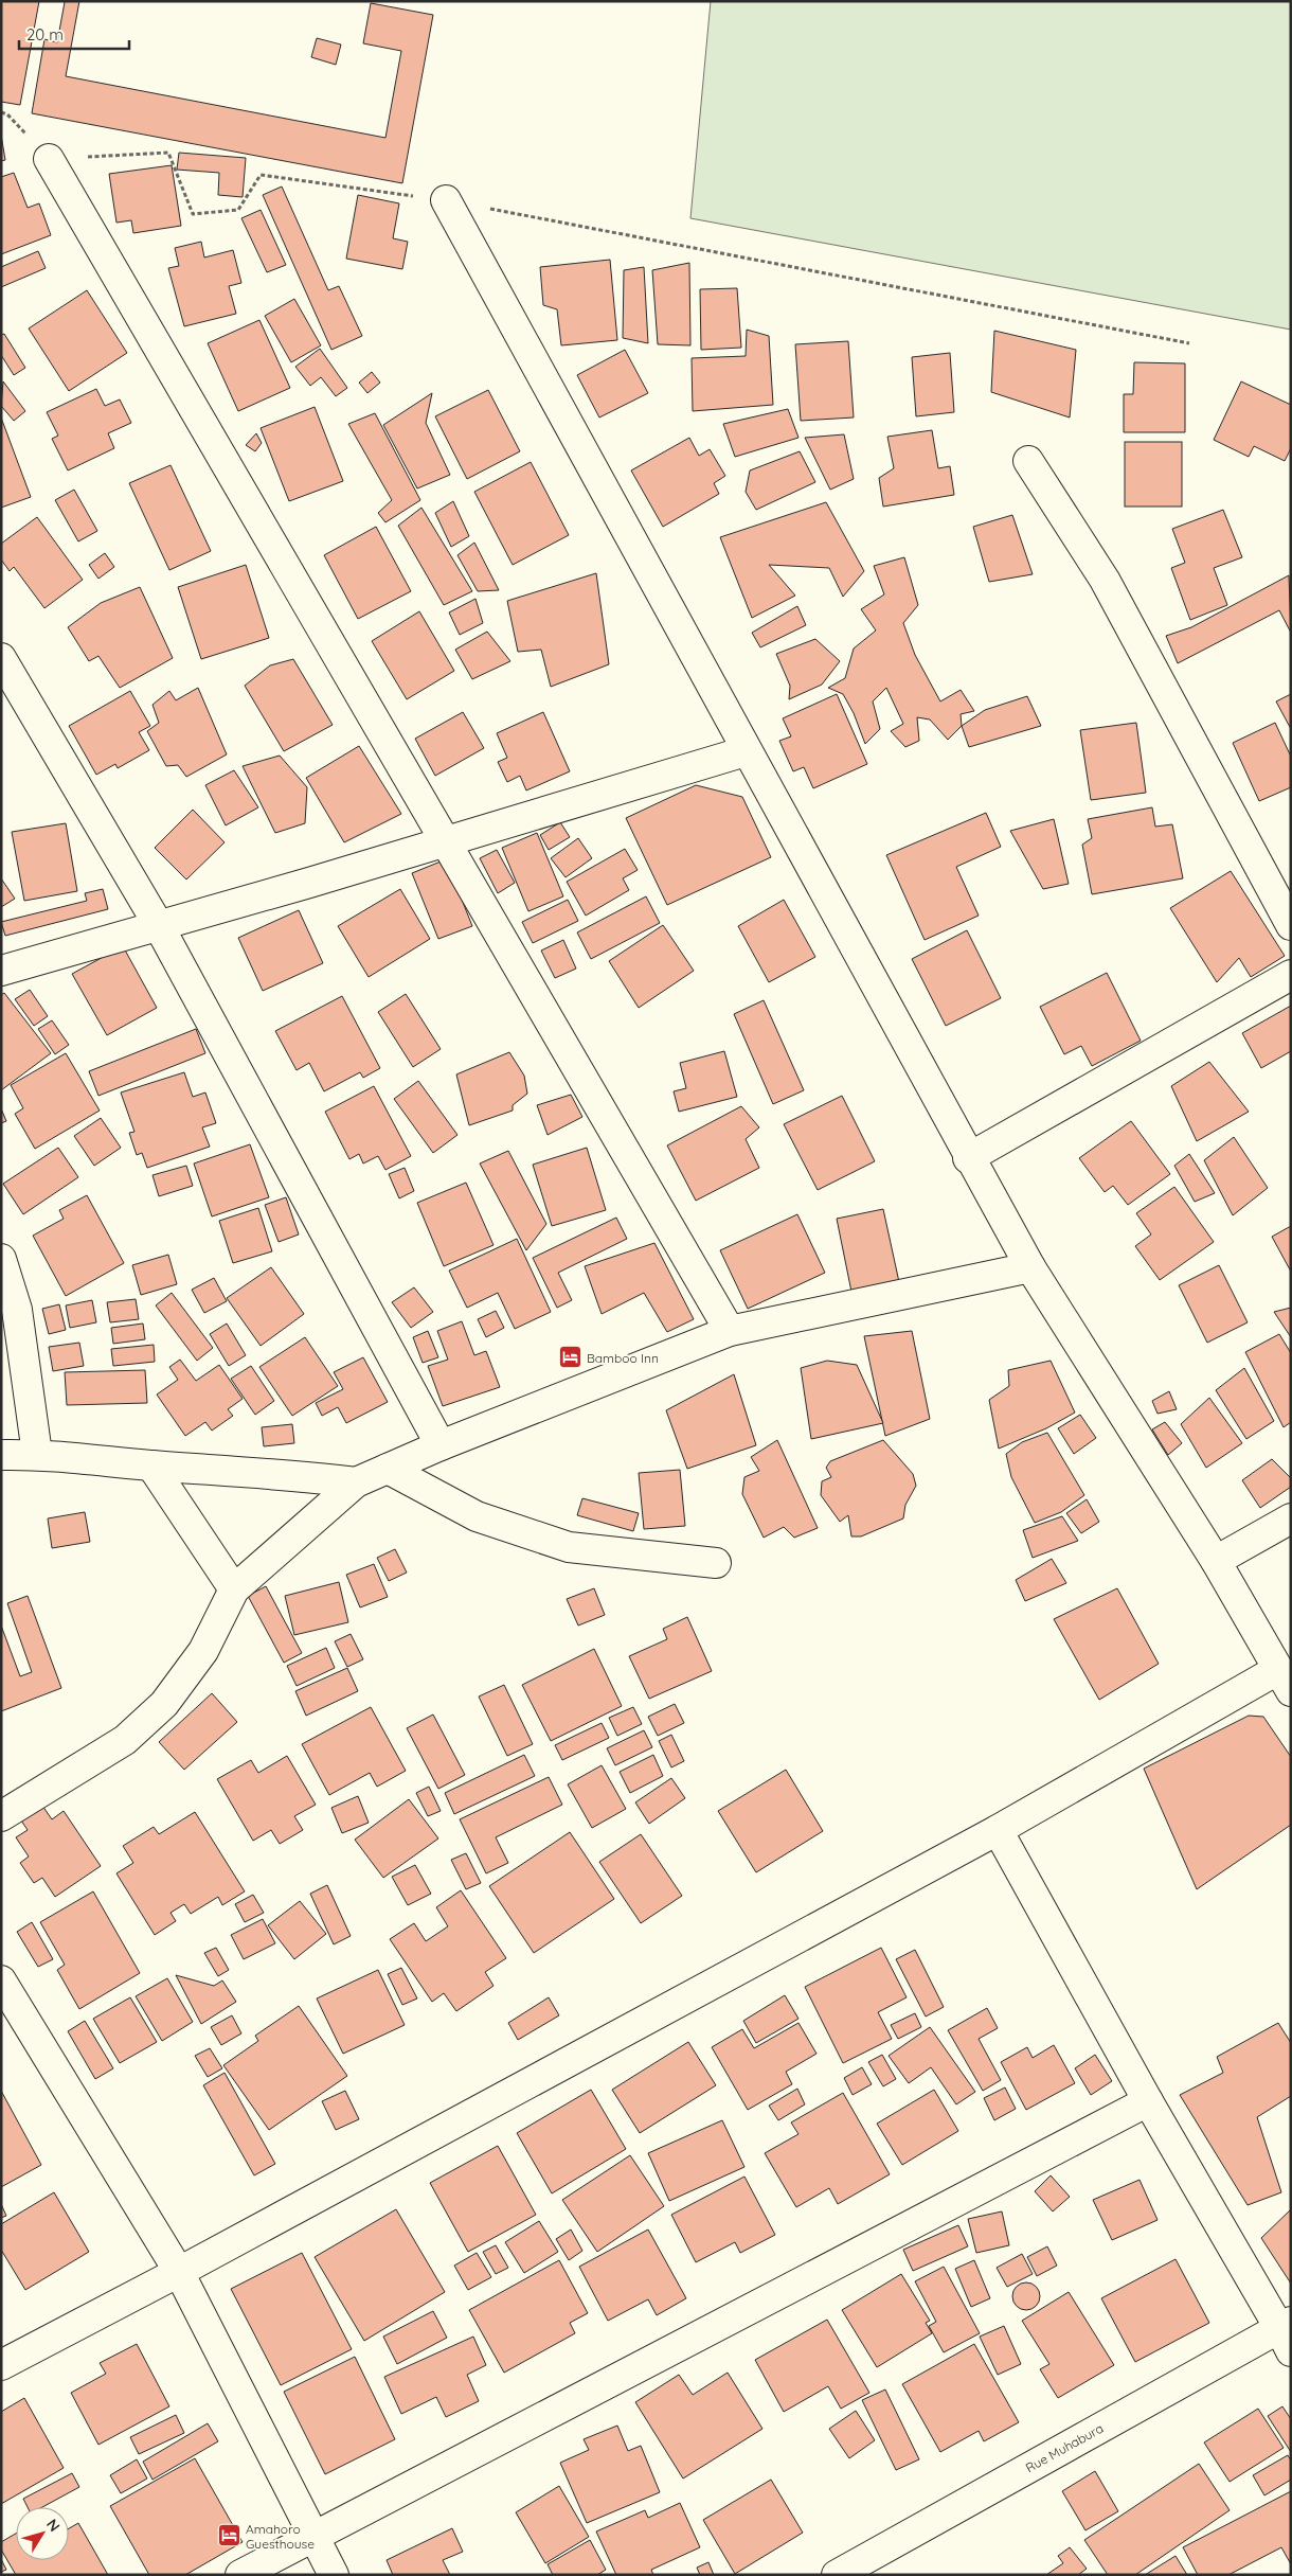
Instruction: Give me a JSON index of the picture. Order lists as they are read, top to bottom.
{
  "streets": {
    "street": ["Rue Muhabura"]
  },
  "places": {
    "hotel": ["Bamboo Inn", "Amahoro Guesthouse"]
  },
  "scale_bar": "20 m",
  "north": "top right"
}
